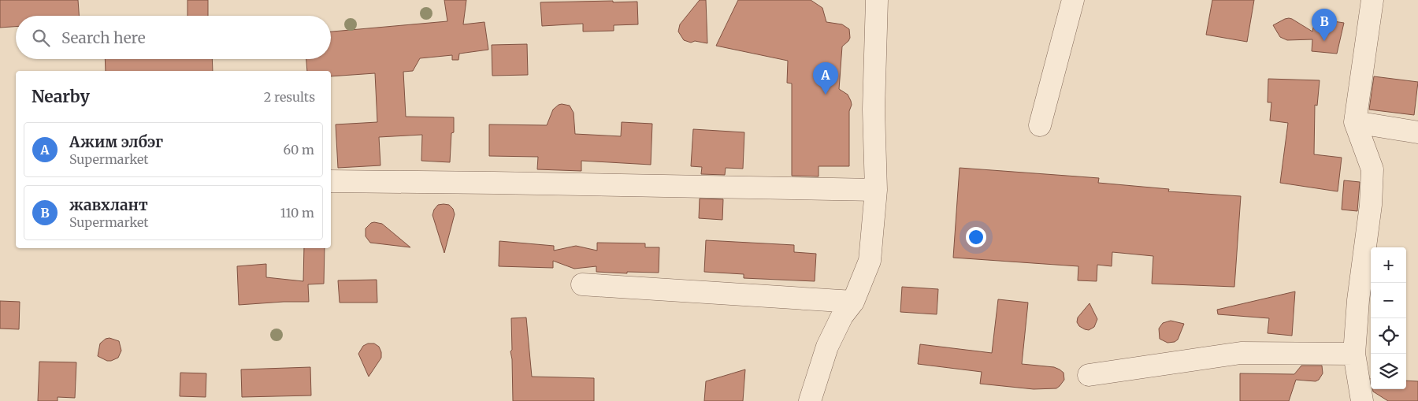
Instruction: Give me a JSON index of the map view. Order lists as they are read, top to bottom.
{
  "page": {
    "pins": ["B", "A"],
    "search": "Search here",
    "heading": ["Nearby", "2 results"],
    "list": [
      {
        "mark": "A",
        "name": "Ажим элбэг",
        "note": "Supermarket",
        "value": "60 m"
      },
      {
        "mark": "B",
        "name": "жавхлант",
        "note": "Supermarket",
        "value": "110 m"
      }
    ],
    "map_buttons": ["+", "−"]
  }
}
